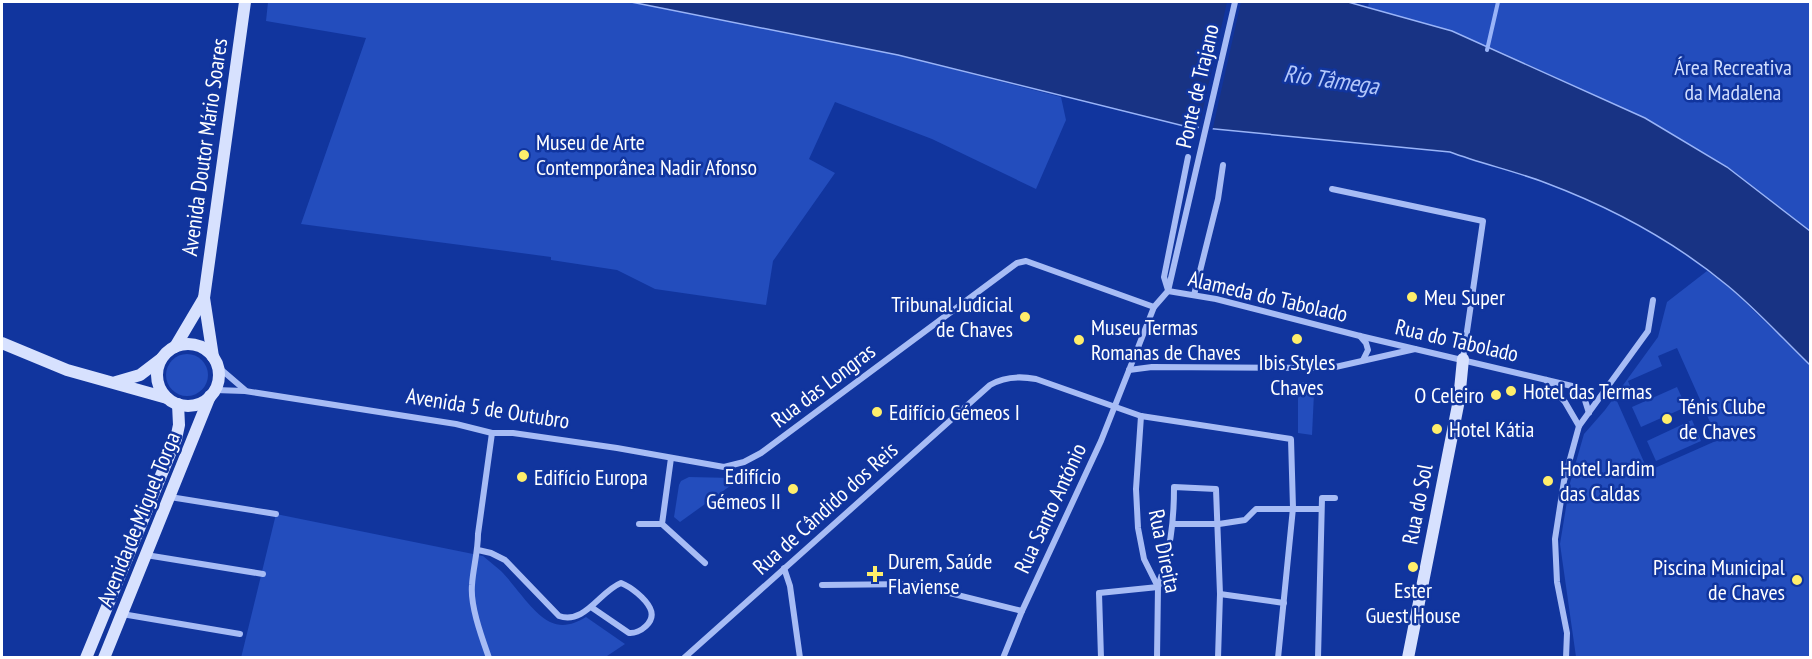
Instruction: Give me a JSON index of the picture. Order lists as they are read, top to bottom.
{
  "streets": {
    "main road": ["Avenida Doutor Mário Soares", "Rua do Sol", "Avenida de Miguel Torga"],
    "street": [
      "Ponte de Trajano",
      "Alameda do Tabolado",
      "Rua do Tabolado",
      "Rua das Longras",
      "Avenida 5 de Outubro",
      "Rua de Cândido dos Reis",
      "Rua Santo António",
      "Rua Direita"
    ]
  },
  "crossings": [
    ["Ponte de Trajano", "Alameda do Tabolado"],
    ["Ponte de Trajano", "Rua Santo António"],
    ["Avenida Doutor Mário Soares", "Avenida 5 de Outubro"],
    ["Avenida Doutor Mário Soares", "Avenida de Miguel Torga"],
    ["Alameda do Tabolado", "Rua do Tabolado"],
    ["Alameda do Tabolado", "Rua Santo António"],
    ["Rua do Tabolado", "Rua do Sol"],
    ["Rua das Longras", "Avenida 5 de Outubro"],
    ["Rua das Longras", "Rua Santo António"],
    ["Avenida 5 de Outubro", "Avenida de Miguel Torga"],
    ["Rua de Cândido dos Reis", "Rua Santo António"]
  ],
  "water": ["Rio Tâmega"],
  "parks": ["Área Recreativa da Madalena"],
  "places": {
    "other": [
      "Museu de Arte Contemporânea Nadir Afonso",
      "Meu Super",
      "Tribunal Judicial de Chaves",
      "Ibis Styles Chaves",
      "Museu Termas Romanas de Chaves",
      "Hotel das Termas",
      "O Celeiro",
      "Edifício Gémeos I",
      "Ténis Clube de Chaves",
      "Hotel Kátia",
      "Edifício Europa",
      "Hotel Jardim das Caldas",
      "Edifício Gémeos II",
      "Ester Guest House",
      "Piscina Municipal de Chaves"
    ],
    "health": ["Durem, Saúde Flaviense"]
  }
}
